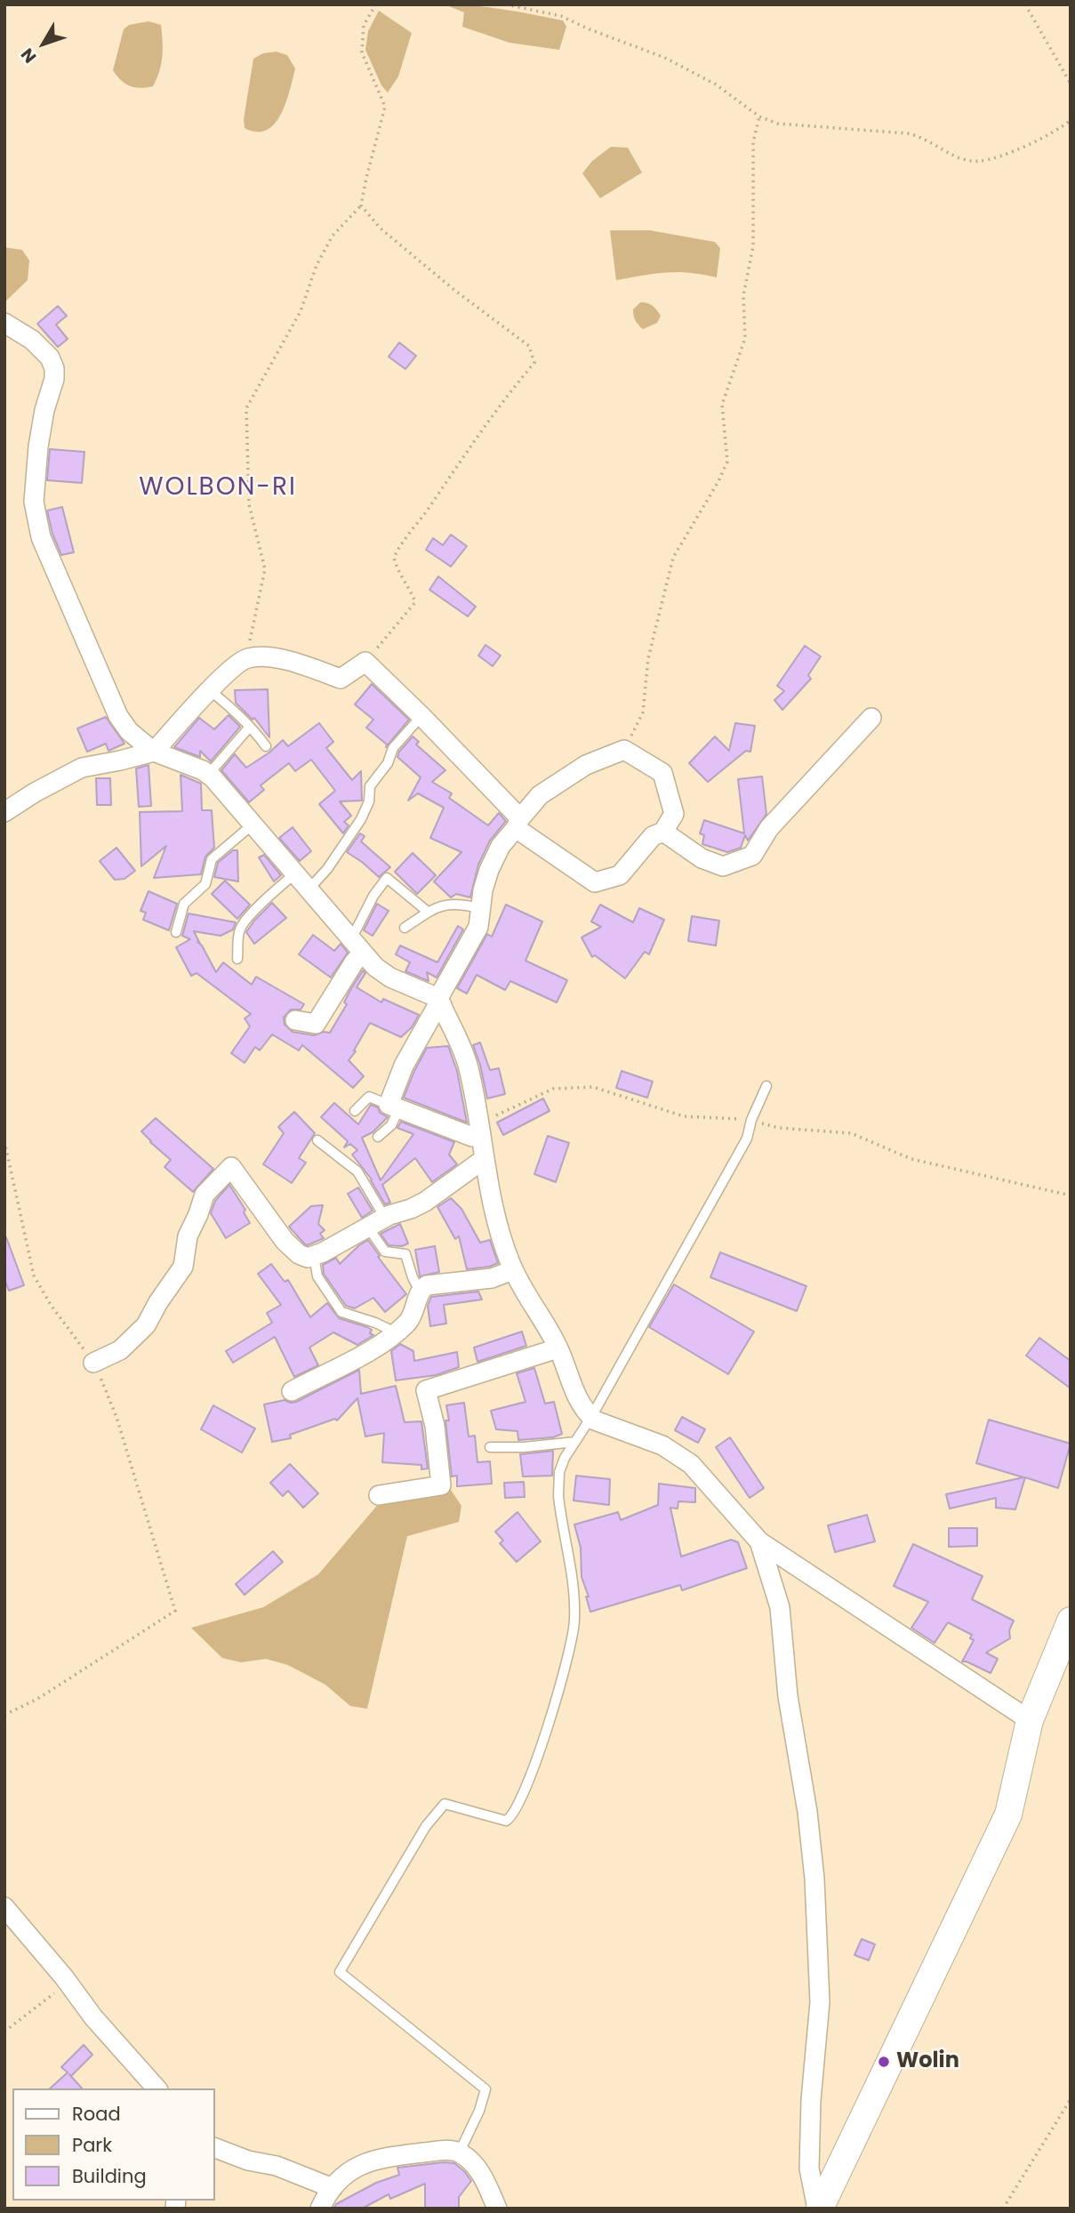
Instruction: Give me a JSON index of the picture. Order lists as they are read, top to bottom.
{
  "districts": ["WOLBON-RI"],
  "places": ["Wolin"],
  "legend": ["Road", "Park", "Building"],
  "north": "bottom left"
}
